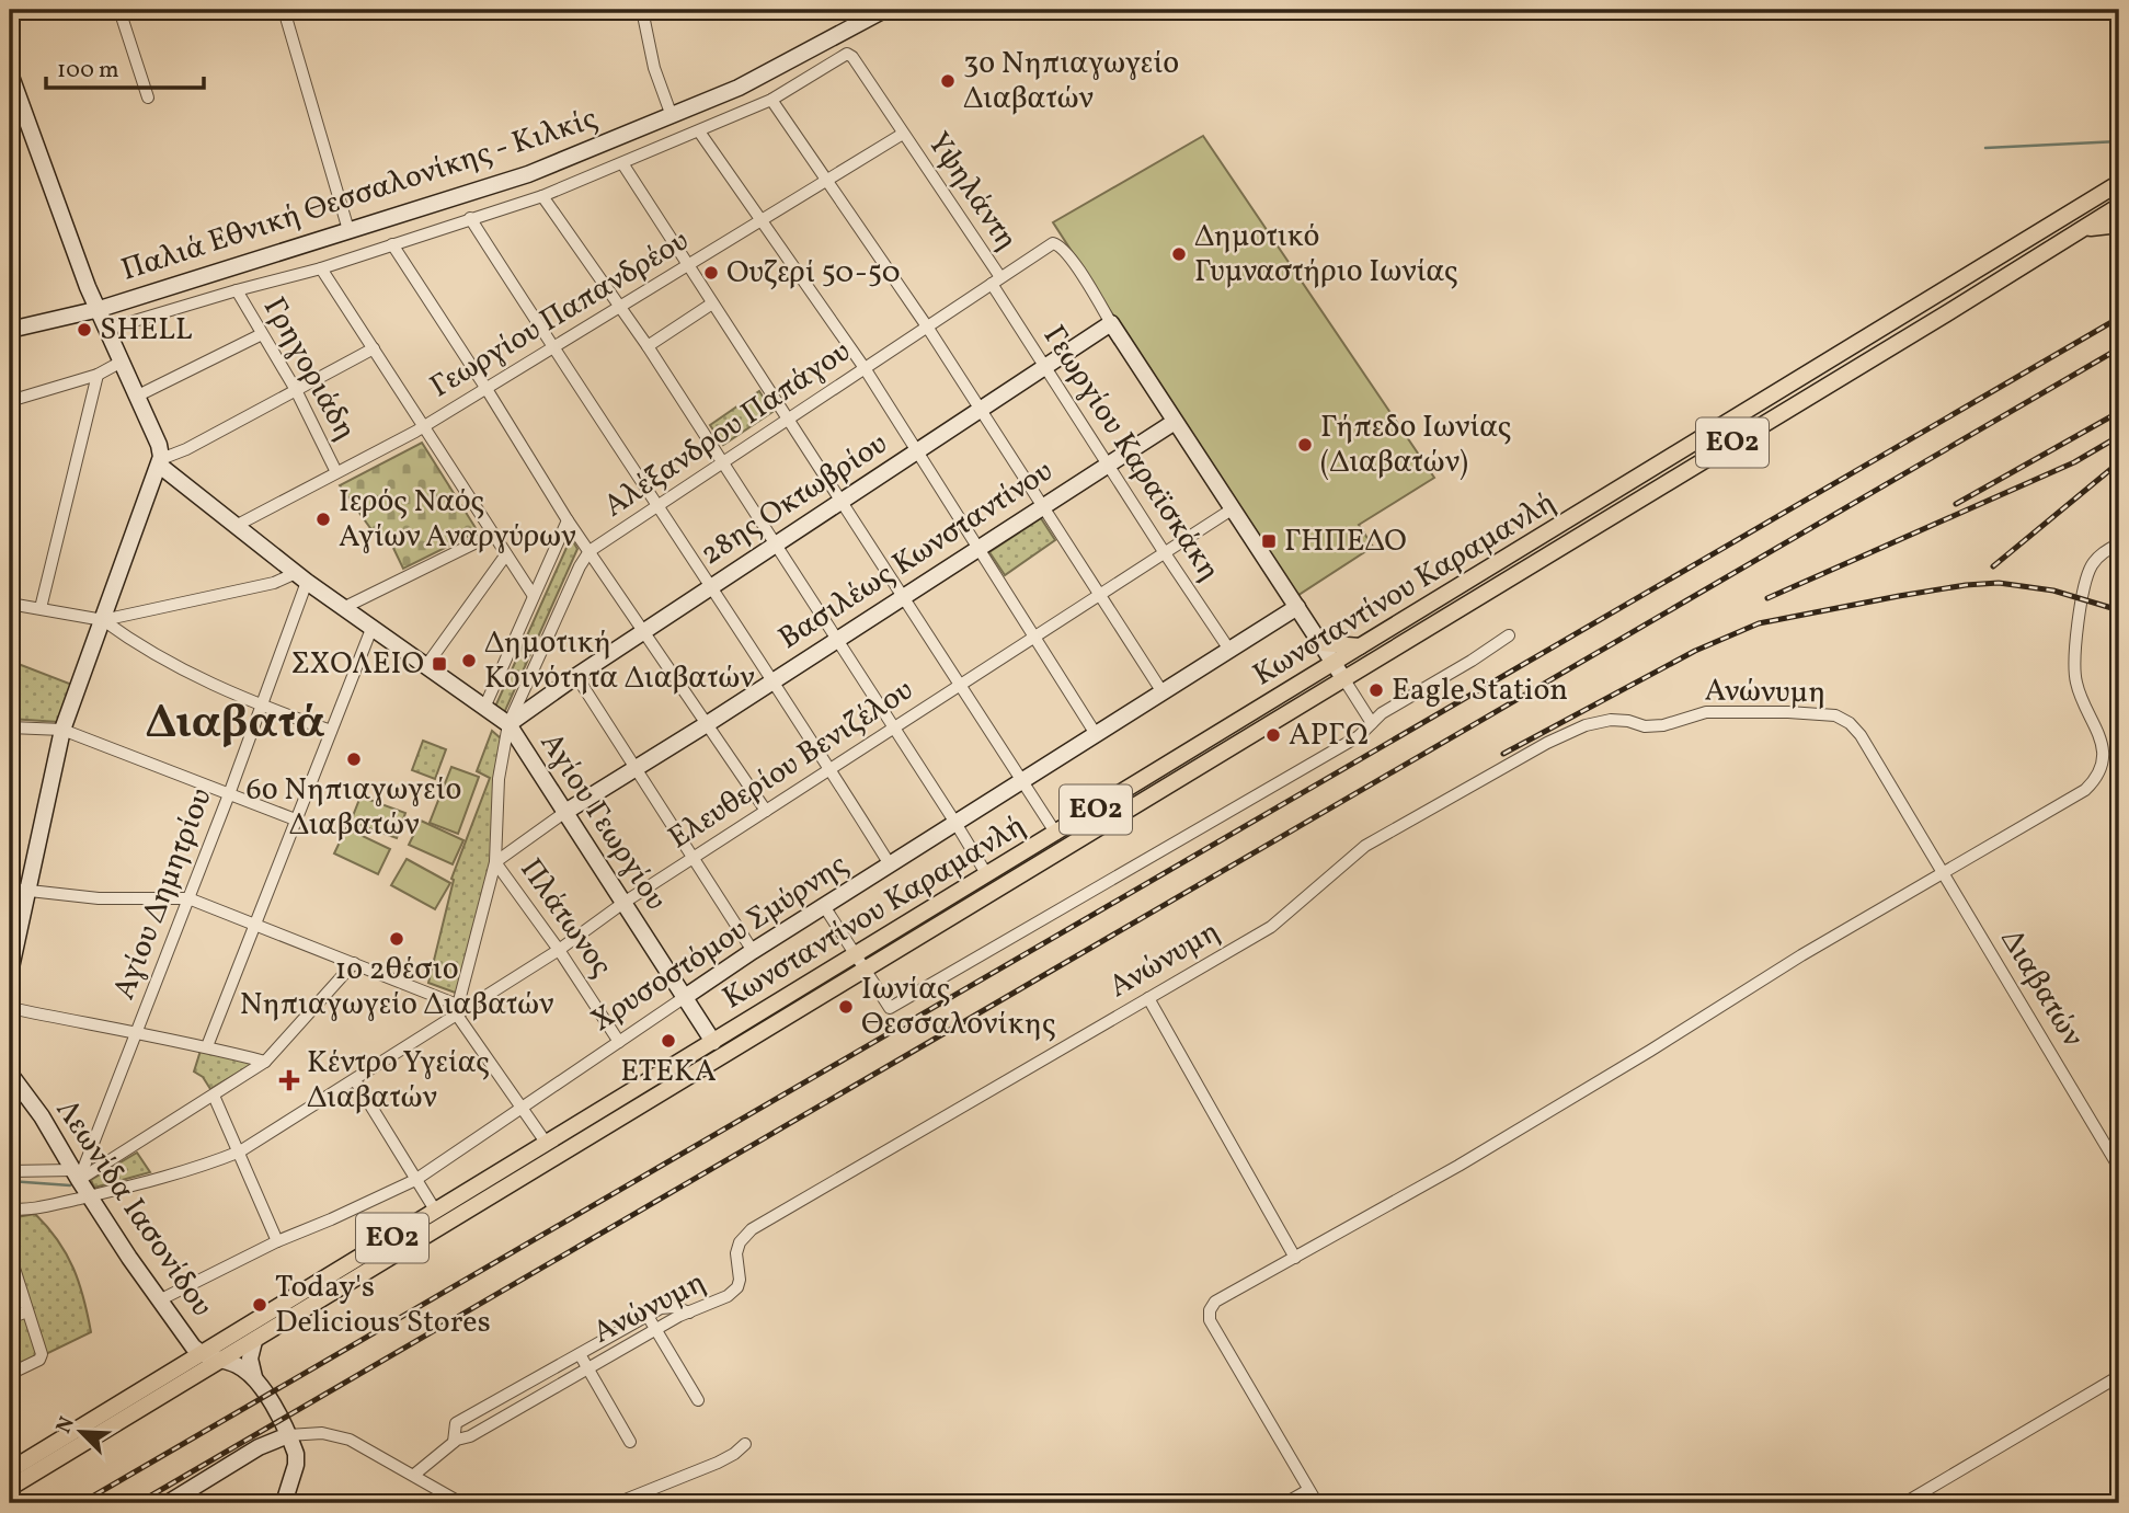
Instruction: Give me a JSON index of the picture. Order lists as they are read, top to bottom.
{
  "streets": {
    "main road": ["ΕΟ2", "Κωνσταντίνου Καραμανλή"],
    "street": [
      "Υψηλάντη",
      "Παλιά Εθνική Θεσσαλονίκης - Κιλκίς",
      "Γεωργίου Παπανδρέου",
      "Γρηγοριάδη",
      "Αλέξανδρου Παπάγου",
      "Γεωργίου Καραϊσκάκη",
      "28ης Οκτωβρίου",
      "Βασιλέως Κωνσταντίνου",
      "Ανώνυμη",
      "Ελευθερίου Βενιζέλου",
      "Αγίου Γεωργίου",
      "Αγίου Δημητρίου",
      "Πλάτωνος",
      "Χρυσοστόμου Σμύρνης",
      "Διαβατών",
      "Λεωνίδα Ιασονίδου"
    ]
  },
  "crossings": [
    ["Υψηλάντη", "Γεωργίου Παπανδρέου"],
    ["Υψηλάντη", "Αλέξανδρου Παπάγου"],
    ["Υψηλάντη", "Γεωργίου Καραϊσκάκη"],
    ["Γεωργίου Παπανδρέου", "Γρηγοριάδη"],
    ["Γεωργίου Παπανδρέου", "Αγίου Γεωργίου"],
    ["Αλέξανδρου Παπάγου", "Γεωργίου Καραϊσκάκη"],
    ["Αλέξανδρου Παπάγου", "28ης Οκτωβρίου"],
    ["Αλέξανδρου Παπάγου", "Βασιλέως Κωνσταντίνου"],
    ["Αλέξανδρου Παπάγου", "Ελευθερίου Βενιζέλου"],
    ["Αλέξανδρου Παπάγου", "Αγίου Γεωργίου"],
    ["Αλέξανδρου Παπάγου", "Πλάτωνος"],
    ["Γεωργίου Καραϊσκάκη", "28ης Οκτωβρίου"],
    ["Γεωργίου Καραϊσκάκη", "Βασιλέως Κωνσταντίνου"],
    ["Γεωργίου Καραϊσκάκη", "Ελευθερίου Βενιζέλου"],
    ["Γεωργίου Καραϊσκάκη", "Χρυσοστόμου Σμύρνης"],
    ["28ης Οκτωβρίου", "Αγίου Γεωργίου"],
    ["Βασιλέως Κωνσταντίνου", "Αγίου Γεωργίου"],
    ["Βασιλέως Κωνσταντίνου", "Πλάτωνος"],
    ["Κωνσταντίνου Καραμανλή", "Αγίου Γεωργίου"],
    ["Κωνσταντίνου Καραμανλή", "Λεωνίδα Ιασονίδου"],
    ["Ανώνυμη", "Διαβατών"],
    ["Ελευθερίου Βενιζέλου", "Αγίου Γεωργίου"],
    ["Ελευθερίου Βενιζέλου", "Πλάτωνος"],
    ["Ελευθερίου Βενιζέλου", "Λεωνίδα Ιασονίδου"],
    ["Αγίου Γεωργίου", "Αγίου Δημητρίου"],
    ["Αγίου Γεωργίου", "Χρυσοστόμου Σμύρνης"],
    ["Αγίου Δημητρίου", "Λεωνίδα Ιασονίδου"],
    ["Πλάτωνος", "Χρυσοστόμου Σμύρνης"],
    ["Χρυσοστόμου Σμύρνης", "Λεωνίδα Ιασονίδου"]
  ],
  "districts": ["Διαβατά"],
  "places": {
    "other": [
      "3ο Νηπιαγωγείο Διαβατών",
      "Δημοτικό Γυμναστήριο Ιωνίας",
      "Ουζερί 50-50",
      "SHELL",
      "Γήπεδο Ιωνίας (Διαβατών)",
      "Ιερός Ναός Αγίων Αναργύρων",
      "Δημοτική Κοινότητα Διαβατών",
      "Eagle Station",
      "ΑΡΓΩ",
      "6ο Νηπιαγωγείο Διαβατών",
      "1ο 2θέσιο Νηπιαγωγείο Διαβατών",
      "Ιωνίας Θεσσαλονίκης",
      "ΕΤΕΚΑ",
      "Today's Delicious Stores"
    ],
    "transit": ["ΓΗΠΕΔΟ", "ΣΧΟΛΕΙΟ"],
    "health": ["Κέντρο Υγείας Διαβατών"]
  },
  "scale_bar": "100 m",
  "north": "top left"
}
